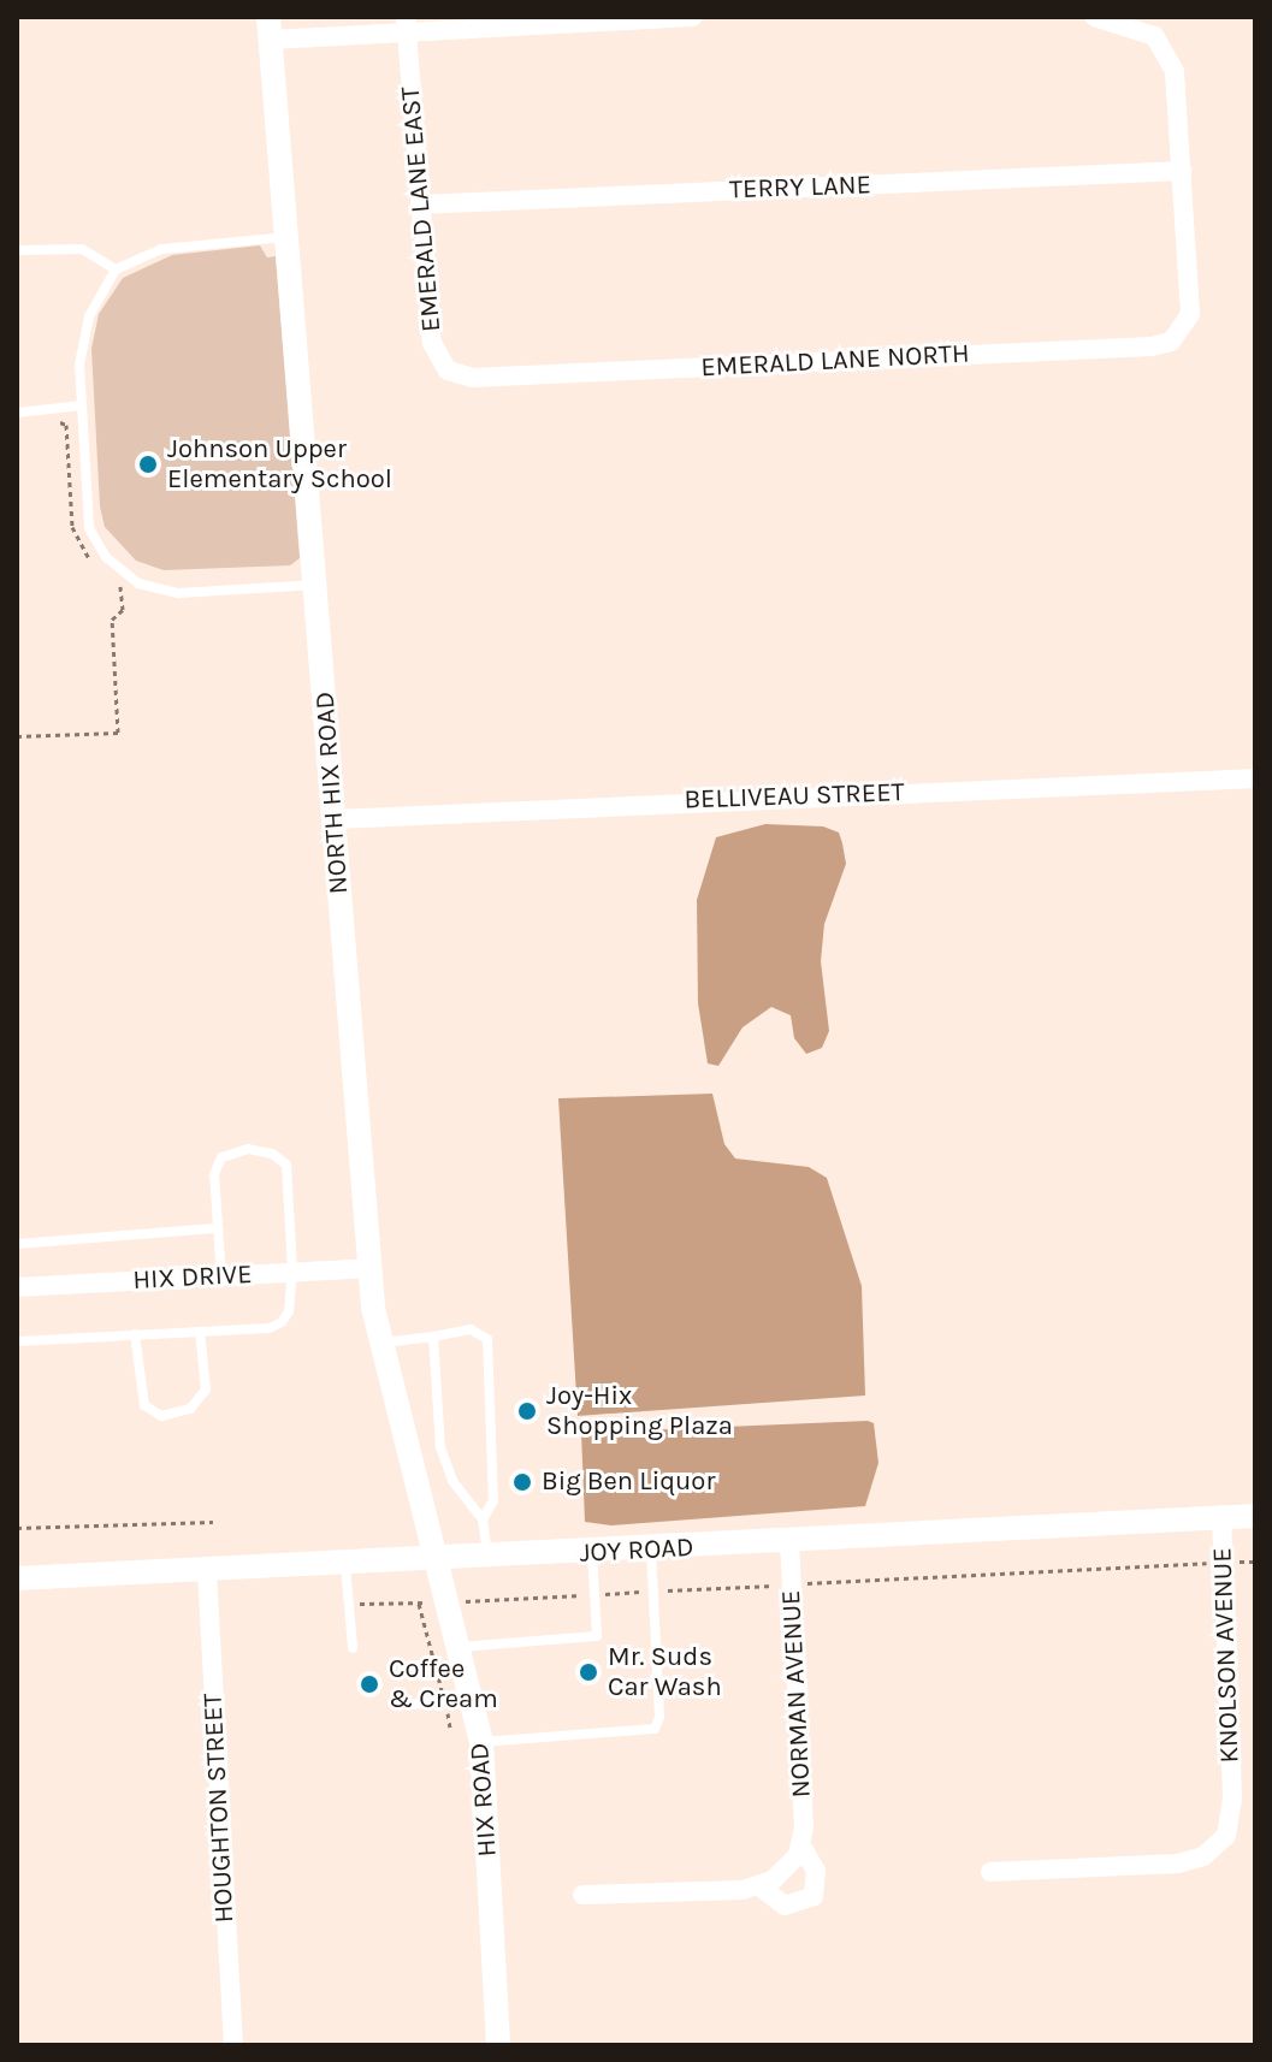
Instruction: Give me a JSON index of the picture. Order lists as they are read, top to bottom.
{
  "streets": {
    "street": [
      "TERRY LANE",
      "EMERALD LANE EAST",
      "EMERALD LANE NORTH",
      "NORTH HIX ROAD",
      "BELLIVEAU STREET",
      "HIX DRIVE",
      "JOY ROAD",
      "KNOLSON AVENUE",
      "NORMAN AVENUE",
      "HIX ROAD",
      "HOUGHTON STREET"
    ]
  },
  "crossings": [
    ["TERRY LANE", "EMERALD LANE EAST"],
    ["TERRY LANE", "EMERALD LANE NORTH"],
    ["EMERALD LANE EAST", "EMERALD LANE NORTH"],
    ["NORTH HIX ROAD", "BELLIVEAU STREET"],
    ["NORTH HIX ROAD", "HIX DRIVE"],
    ["NORTH HIX ROAD", "JOY ROAD"],
    ["NORTH HIX ROAD", "HIX ROAD"],
    ["JOY ROAD", "KNOLSON AVENUE"],
    ["JOY ROAD", "NORMAN AVENUE"],
    ["JOY ROAD", "HIX ROAD"],
    ["JOY ROAD", "HOUGHTON STREET"]
  ],
  "places": [
    "Johnson Upper Elementary School",
    "Joy-Hix Shopping Plaza",
    "Big Ben Liquor",
    "Mr. Suds Car Wash",
    "Coffee & Cream"
  ]
}
